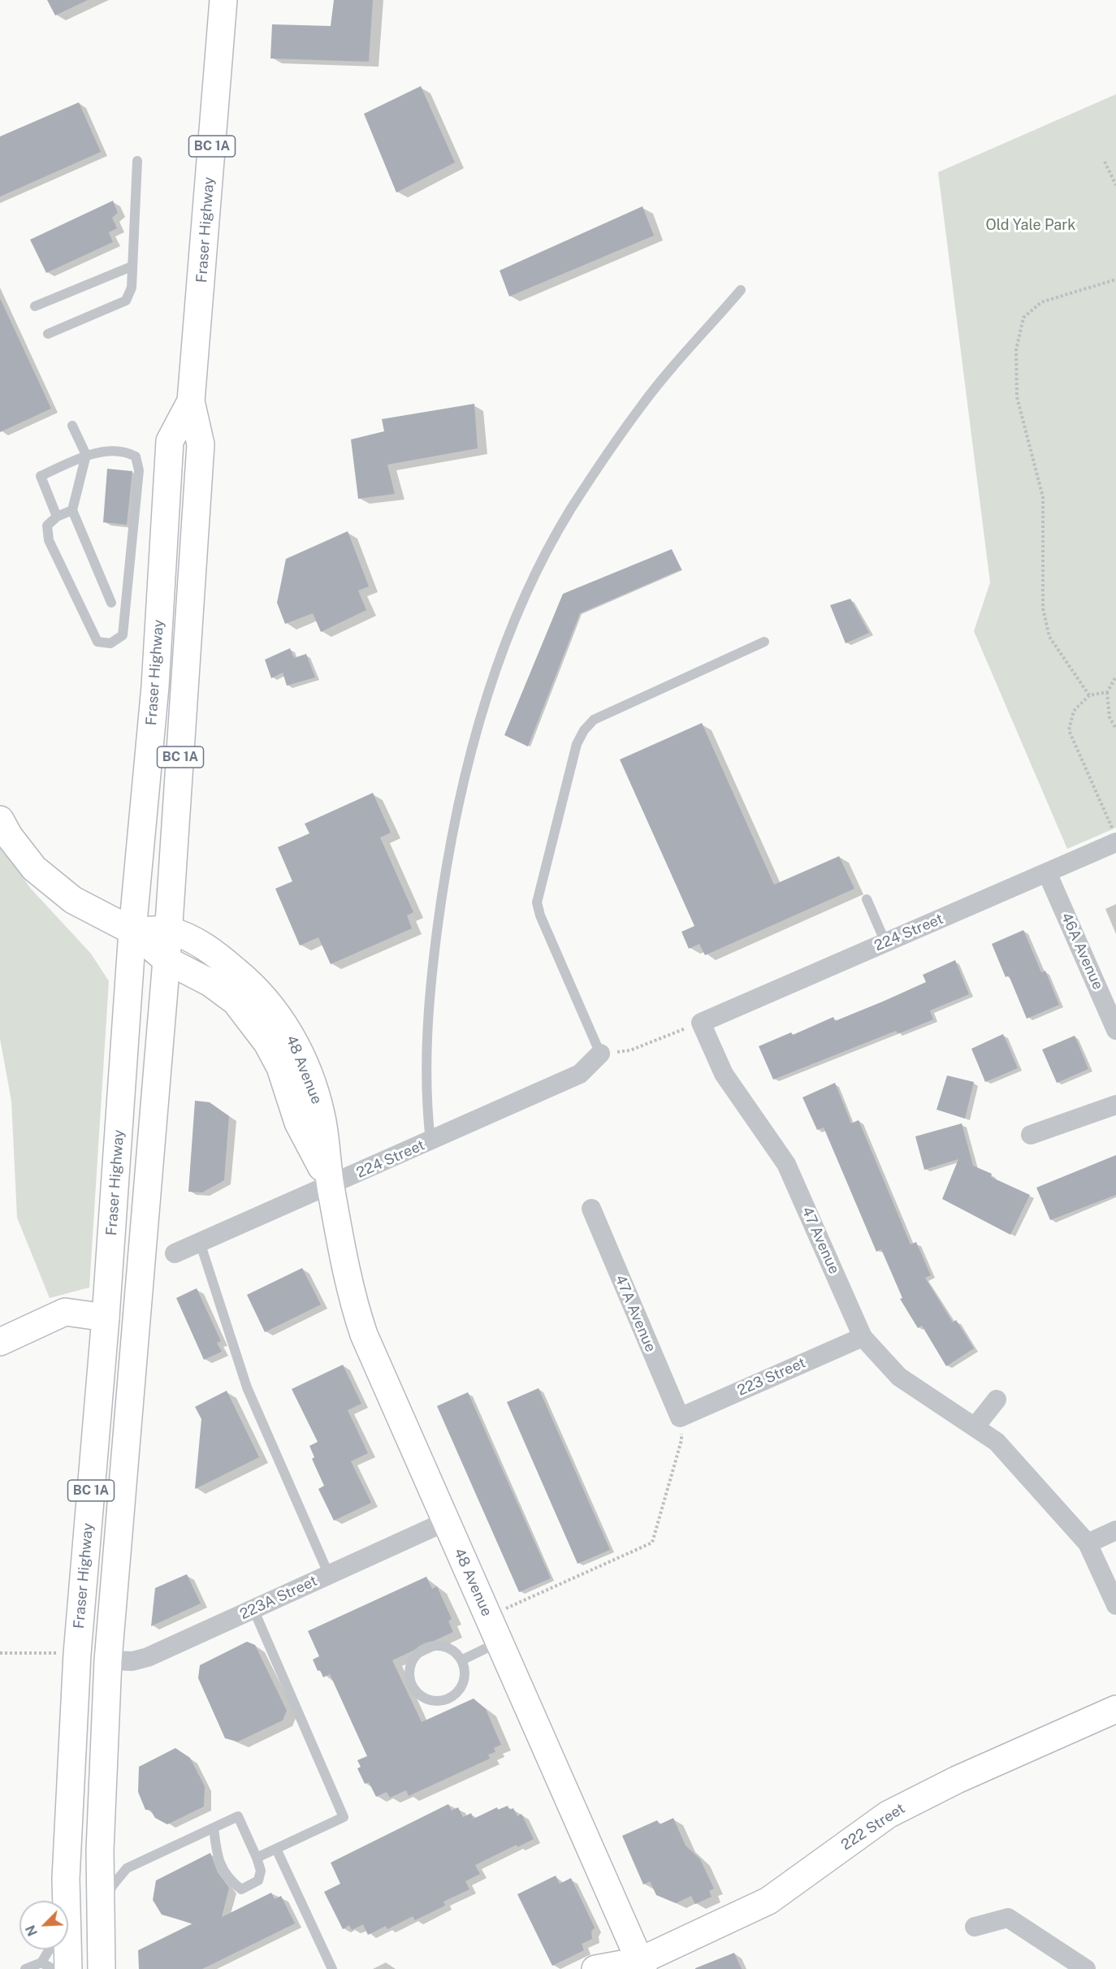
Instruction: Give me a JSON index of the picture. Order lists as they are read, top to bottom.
{
  "streets": {
    "main road": [
      "BC 1A",
      "Fraser Highway",
      "48 Avenue",
      "222 Street"
    ],
    "street": [
      "224 Street",
      "46A Avenue",
      "47 Avenue",
      "47A Avenue",
      "223 Street",
      "223A Street"
    ]
  },
  "crossings": [
    ["Fraser Highway", "48 Avenue"],
    ["Fraser Highway", "223A Street"],
    ["224 Street", "46A Avenue"],
    ["224 Street", "48 Avenue"],
    ["224 Street", "47 Avenue"],
    ["48 Avenue", "223A Street"],
    ["48 Avenue", "222 Street"],
    ["47 Avenue", "223 Street"],
    ["47A Avenue", "223 Street"]
  ],
  "parks": ["Old Yale Park"],
  "north": "bottom left"
}
